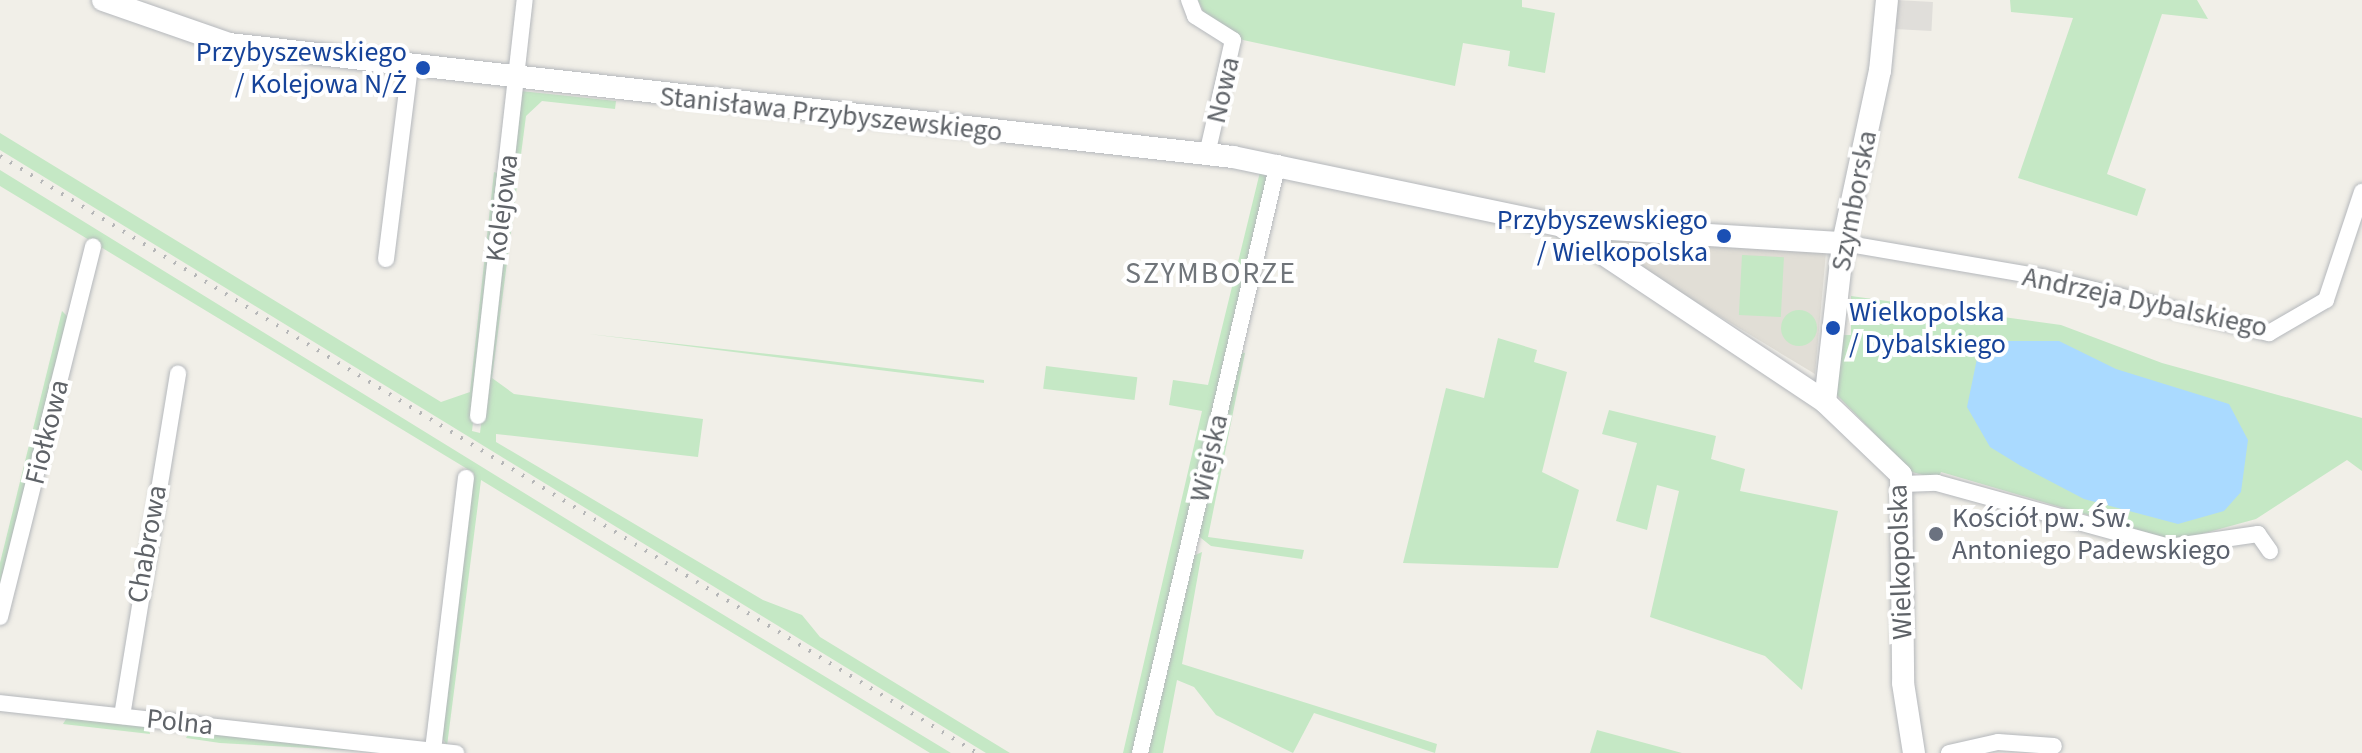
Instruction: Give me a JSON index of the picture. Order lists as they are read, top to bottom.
{
  "streets": {
    "street": [
      "Nowa",
      "Stanisława Przybyszewskiego",
      "Szymborska",
      "Kolejowa",
      "Andrzeja Dybalskiego",
      "Fiołkowa",
      "Wiejska",
      "Chabrowa",
      "Wielkopolska",
      "Polna"
    ]
  },
  "crossings": [
    ["Nowa", "Stanisława Przybyszewskiego"],
    ["Stanisława Przybyszewskiego", "Szymborska"],
    ["Stanisława Przybyszewskiego", "Kolejowa"],
    ["Stanisława Przybyszewskiego", "Andrzeja Dybalskiego"],
    ["Stanisława Przybyszewskiego", "Wiejska"],
    ["Stanisława Przybyszewskiego", "Wielkopolska"],
    ["Szymborska", "Andrzeja Dybalskiego"],
    ["Szymborska", "Wielkopolska"],
    ["Chabrowa", "Polna"]
  ],
  "districts": ["SZYMBORZE"],
  "places": [
    "Przybyszewskiego / Kolejowa N/Ż",
    "Przybyszewskiego / Wielkopolska",
    "Wielkopolska / Dybalskiego",
    "Kościół pw. Św. Antoniego Padewskiego"
  ]
}
